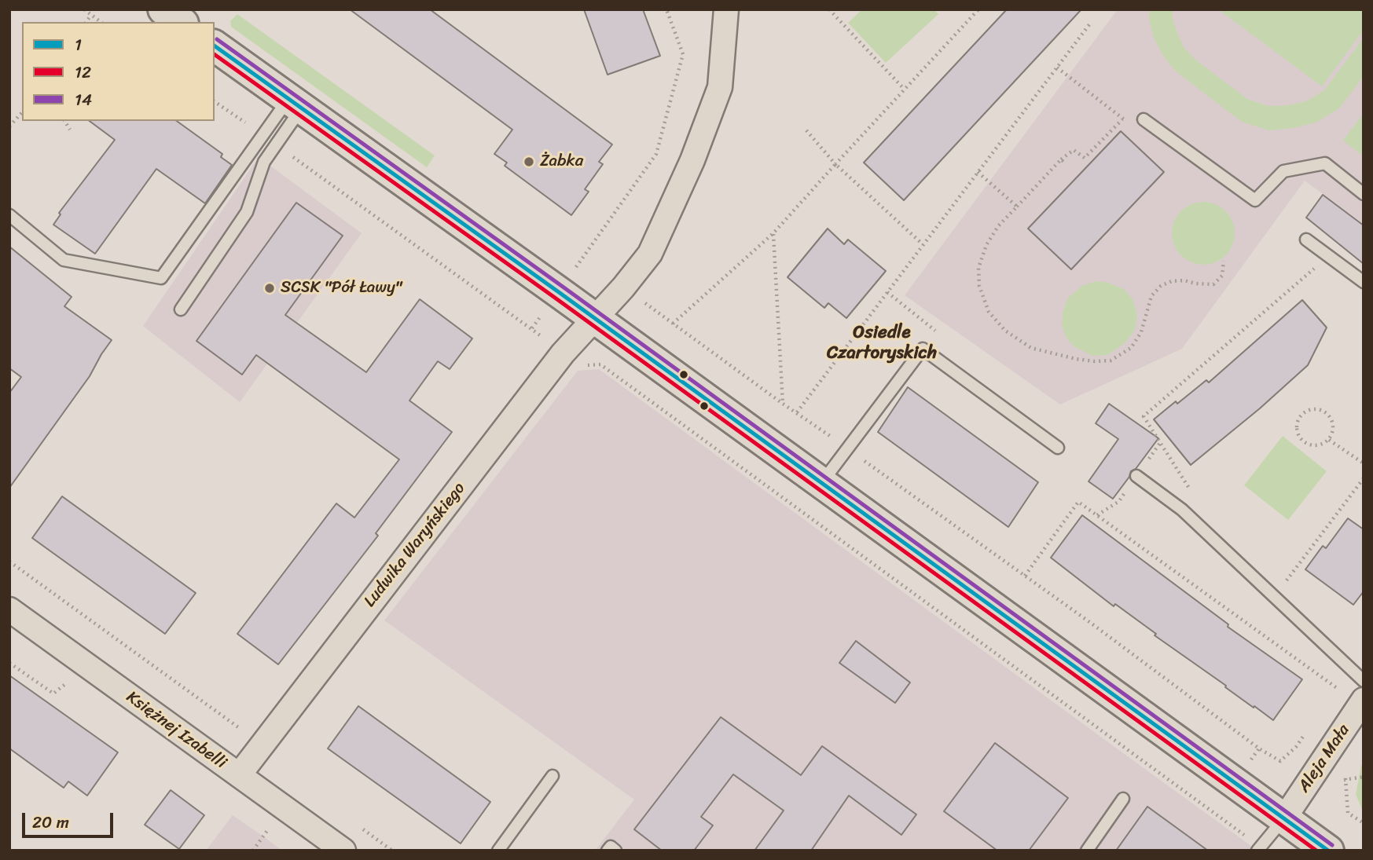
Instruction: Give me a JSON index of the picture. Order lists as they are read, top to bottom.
{
  "streets": {
    "street": ["Ludwika Waryńskiego", "Księżnej Izabelli", "Aleja Mała"]
  },
  "crossings": [
    ["Ludwika Waryńskiego", "Księżnej Izabelli"]
  ],
  "districts": ["Osiedle Czartoryskich"],
  "places": ["Żabka", "SCSK \"Pół Ławy\""],
  "lines": ["transit line 14", "transit line 1", "transit line 12"],
  "legend": ["1", "12", "14"],
  "scale_bar": "20 m"
}
